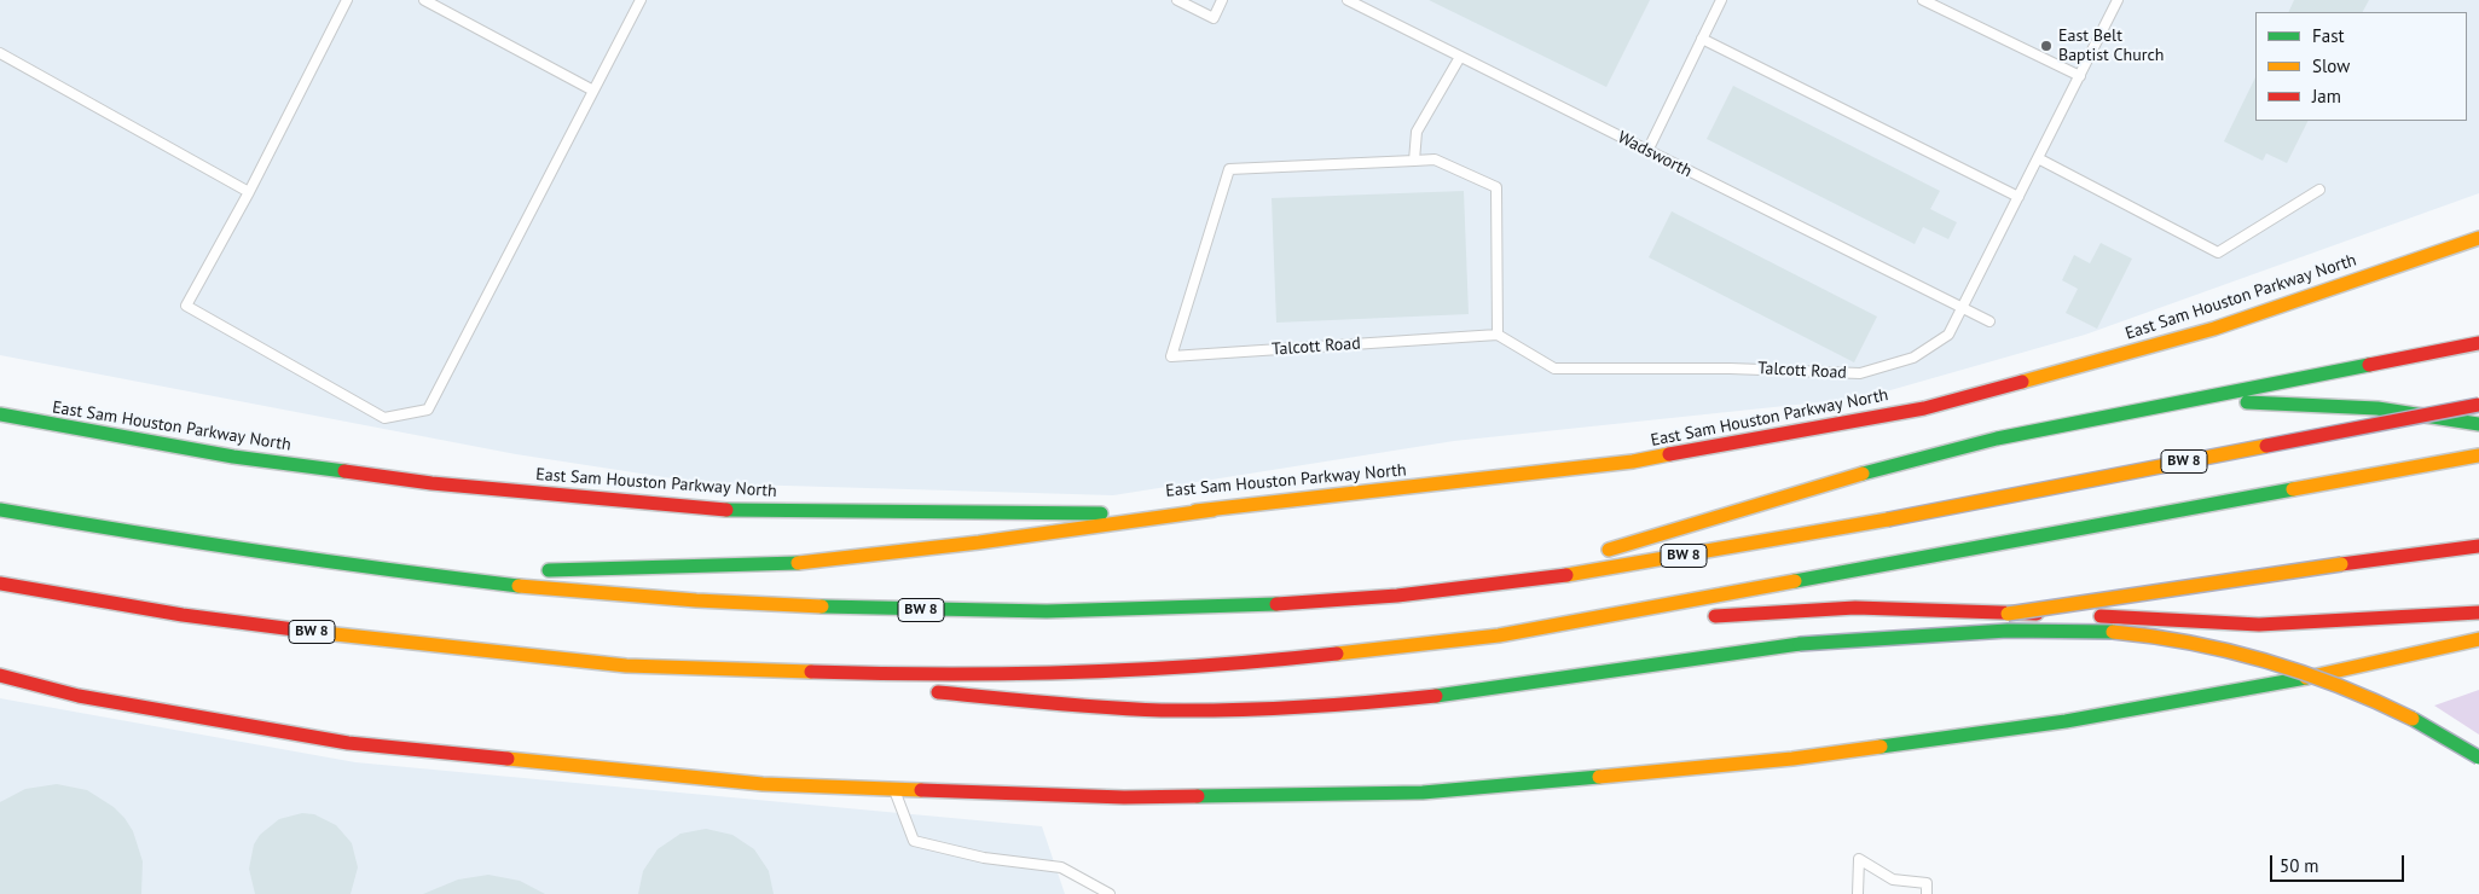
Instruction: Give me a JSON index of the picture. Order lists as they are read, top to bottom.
{
  "streets": {
    "main road": ["East Sam Houston Parkway North", "BW 8"],
    "lane": ["Wadsworth", "Talcott Road"]
  },
  "crossings": [
    ["Wadsworth", "Talcott Road"]
  ],
  "places": ["East Belt Baptist Church"],
  "legend": ["Fast", "Slow", "Jam"],
  "scale_bar": "50 m"
}
